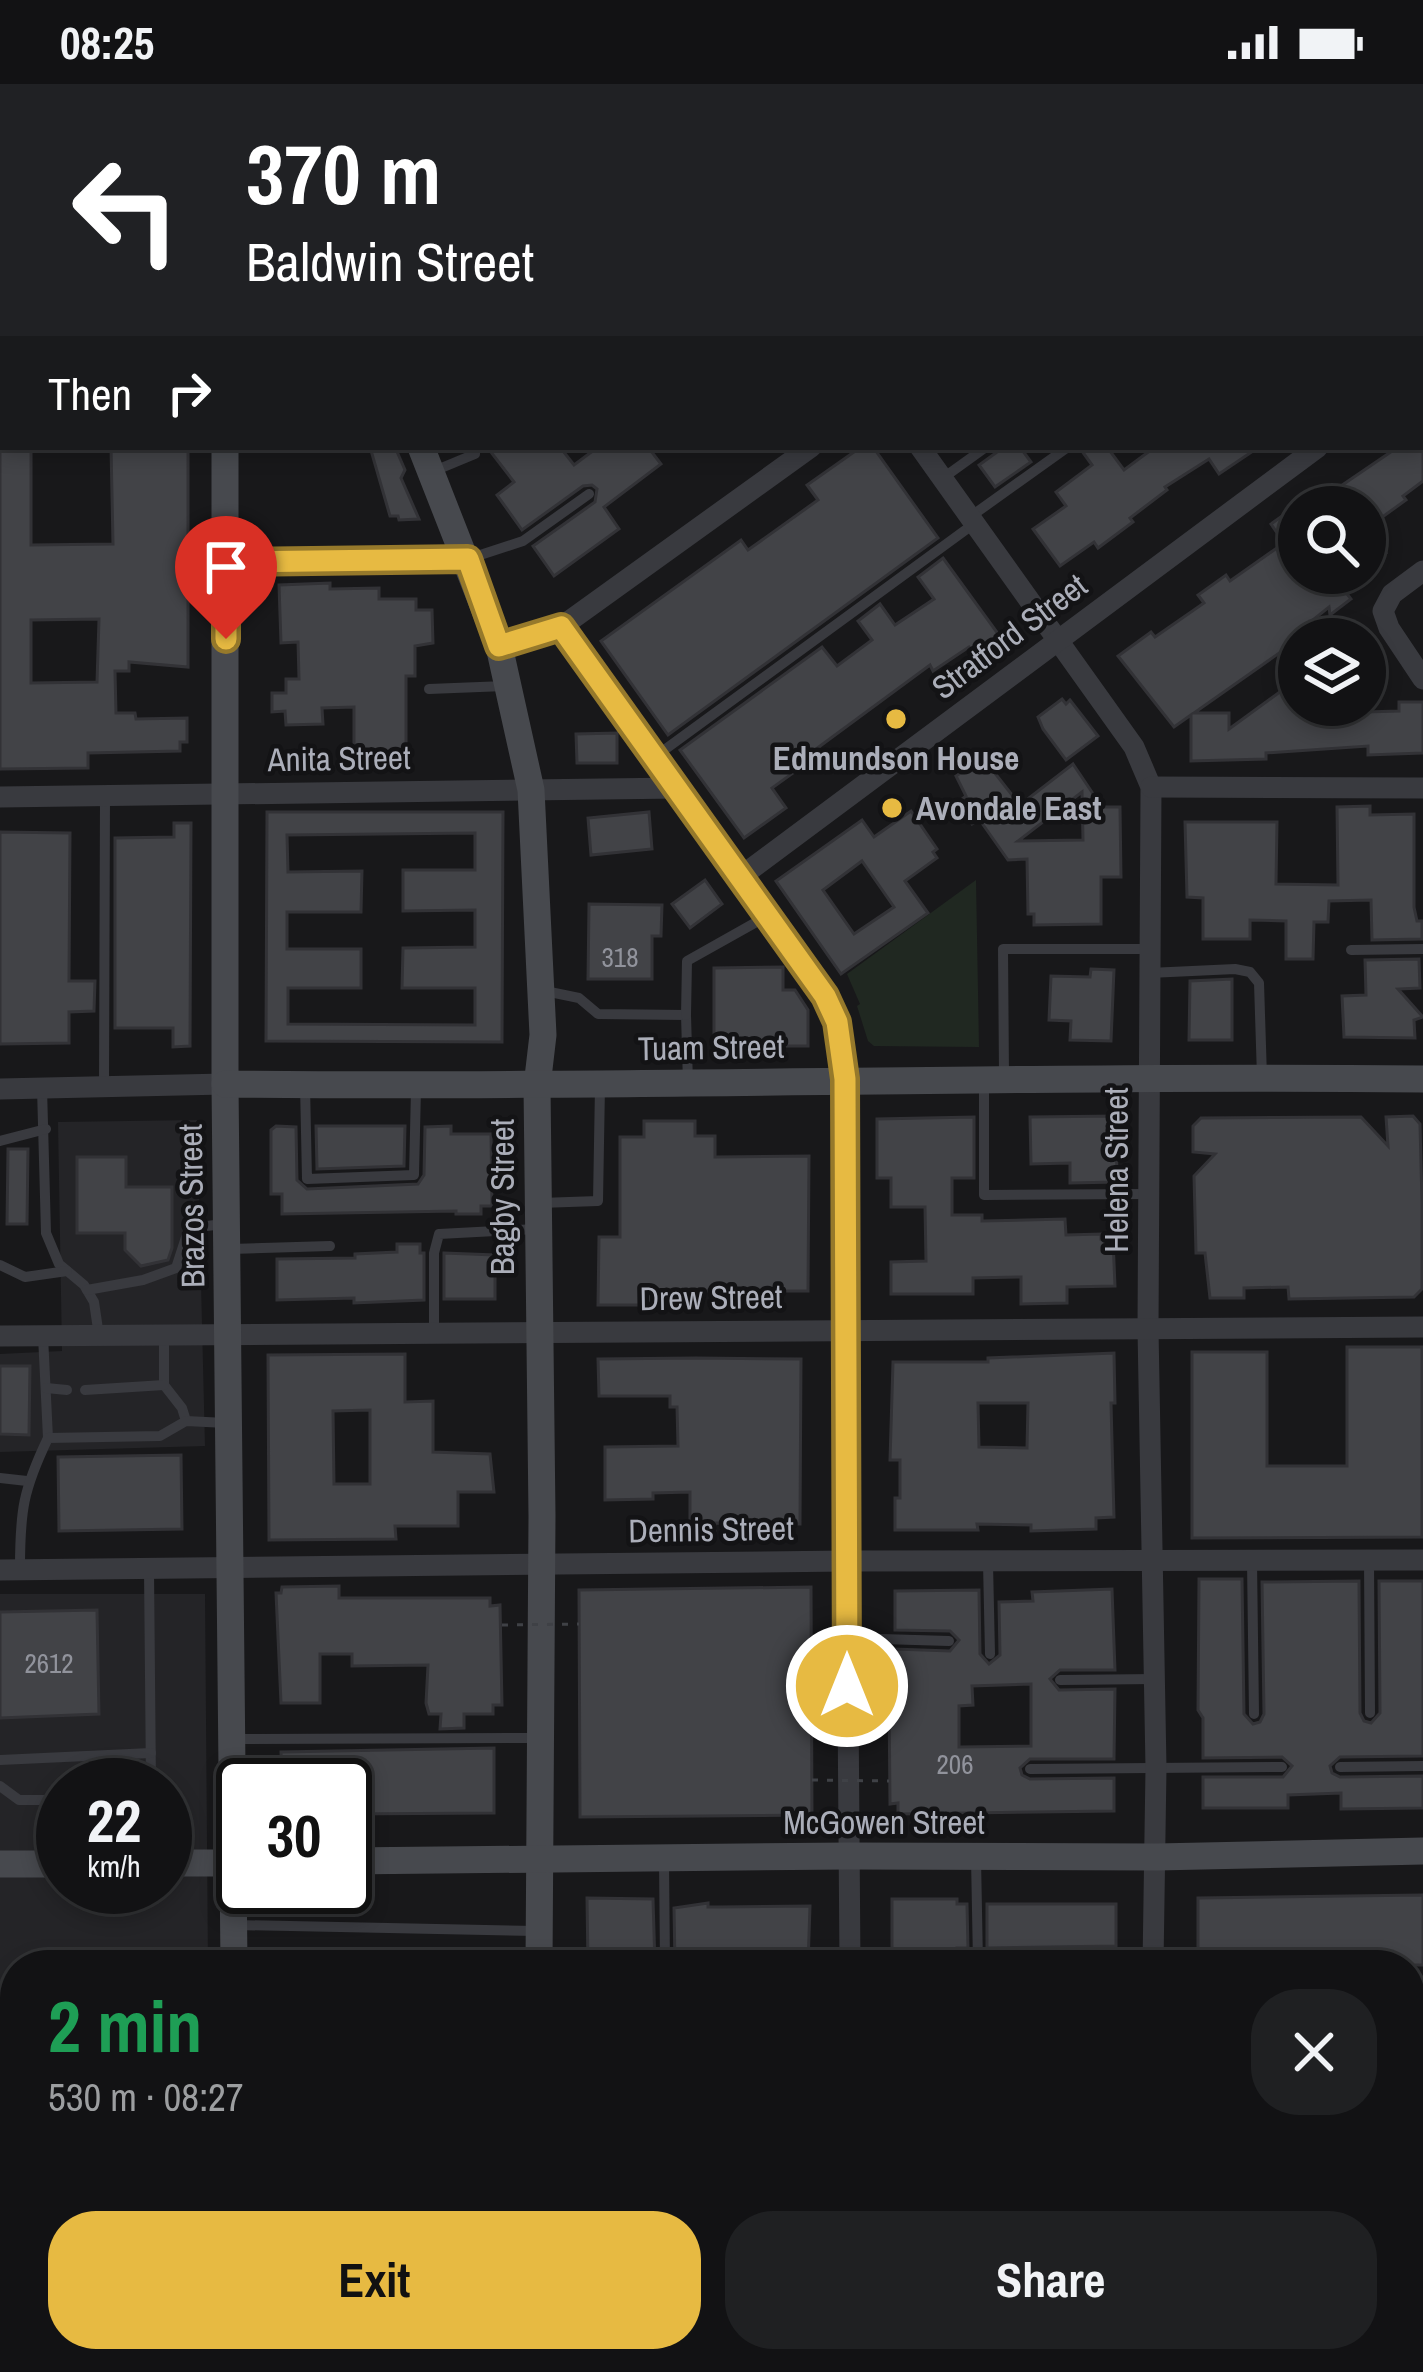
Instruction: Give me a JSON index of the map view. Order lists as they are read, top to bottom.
{
  "streets": {
    "main road": [
      "Tuam Street",
      "Bagby Street",
      "Brazos Street",
      "McGowen Street"
    ],
    "street": [
      "Stratford Street",
      "Anita Street",
      "Helena Street",
      "Drew Street",
      "Dennis Street"
    ]
  },
  "crossings": [
    ["Stratford Street", "Helena Street"],
    ["Anita Street", "Bagby Street"],
    ["Anita Street", "Brazos Street"],
    ["Tuam Street", "Helena Street"],
    ["Tuam Street", "Bagby Street"],
    ["Tuam Street", "Brazos Street"],
    ["Helena Street", "Drew Street"],
    ["Helena Street", "Dennis Street"],
    ["Helena Street", "McGowen Street"],
    ["Bagby Street", "Drew Street"],
    ["Bagby Street", "Dennis Street"],
    ["Bagby Street", "McGowen Street"],
    ["Brazos Street", "Drew Street"],
    ["Brazos Street", "Dennis Street"]
  ],
  "places": ["Edmundson House", "Avondale East"],
  "house_numbers": ["318", "2612", "206"],
  "page": {
    "status": "08:25",
    "turn": ["370 m", "Baldwin Street"],
    "then": "Then",
    "speed": "22 km/h",
    "limit": "30",
    "heading": ["2 min", "530 m · 08:27"],
    "buttons": ["Exit", "Share"]
  }
}
